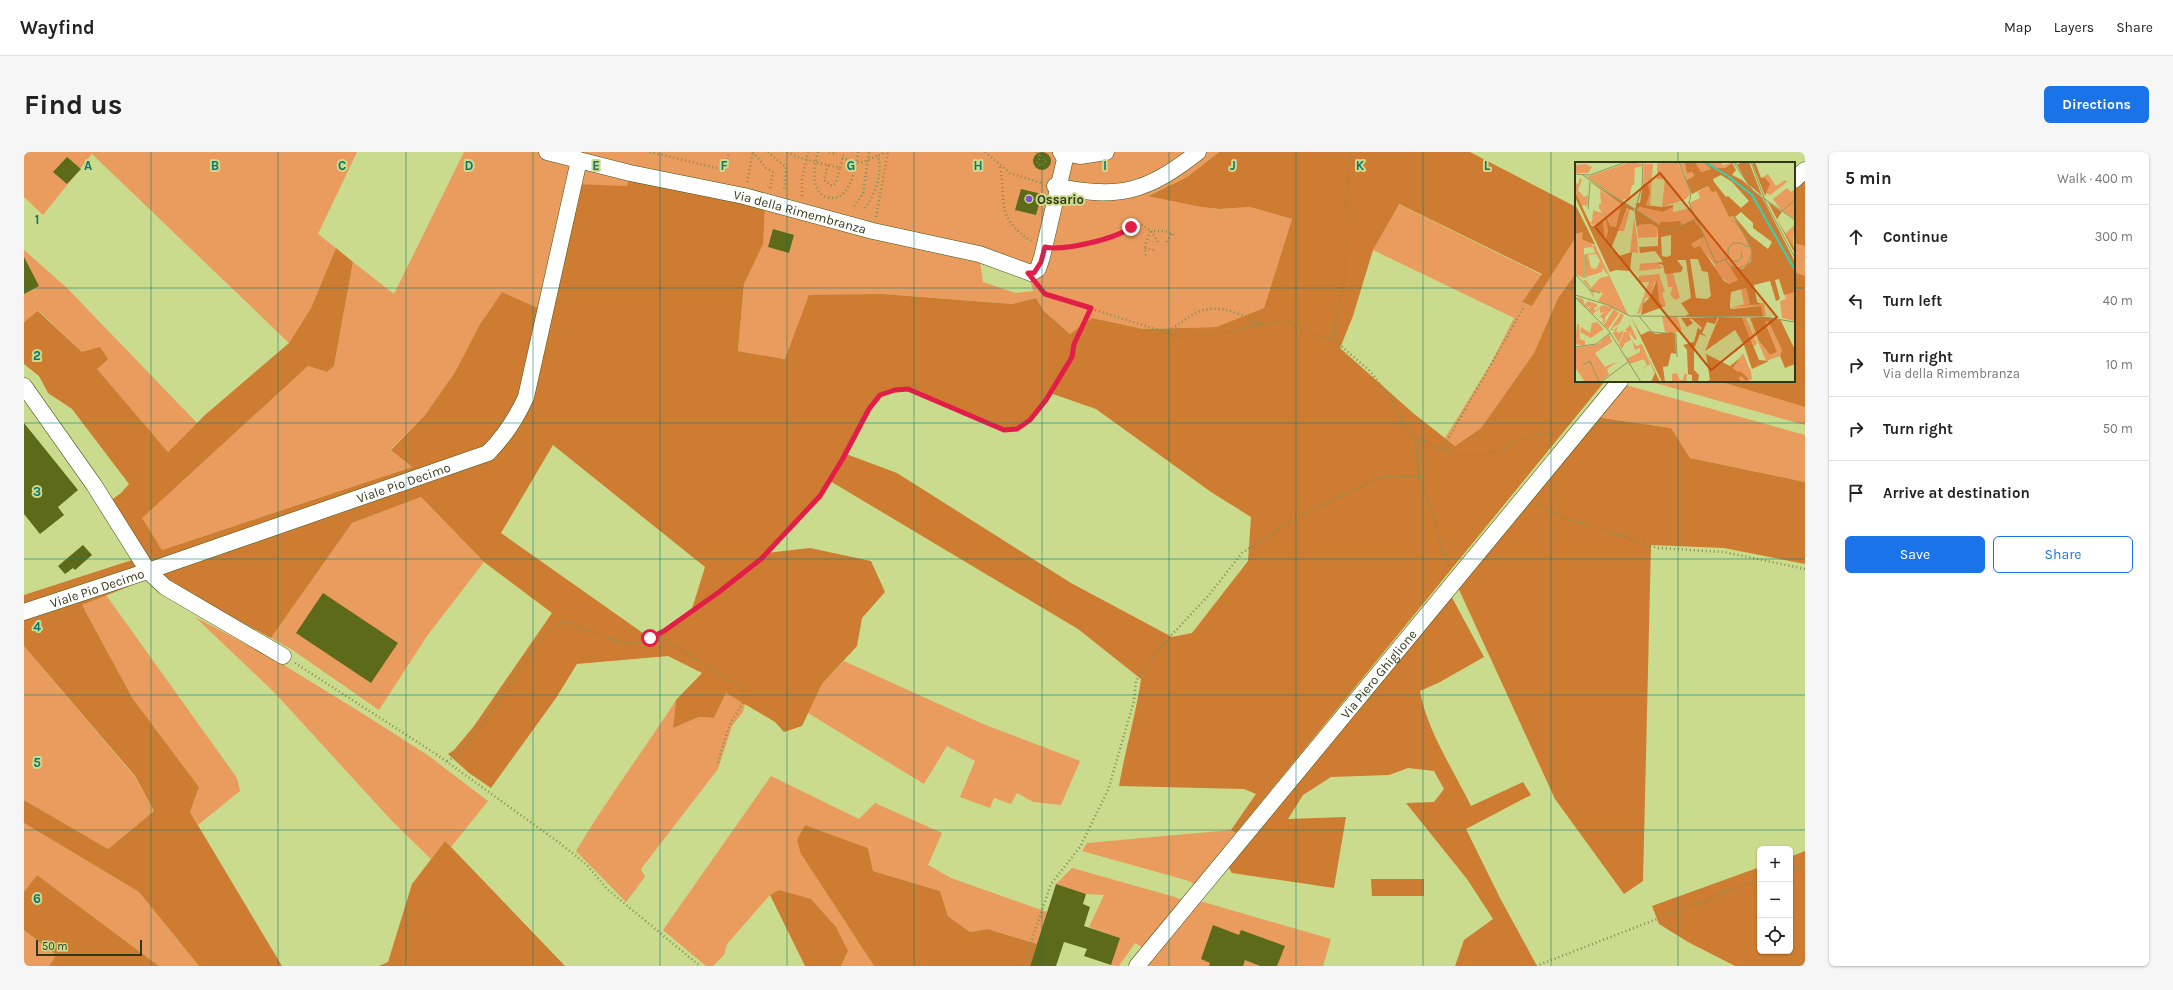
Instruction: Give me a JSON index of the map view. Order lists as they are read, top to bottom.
{
  "streets": {
    "street": ["Via della Rimembranza", "Viale Pio Decimo", "Via Piero Ghiglione"]
  },
  "crossings": [
    ["Via della Rimembranza", "Viale Pio Decimo"]
  ],
  "places": ["Ossario"],
  "scale_bar": "50 m",
  "page": {
    "header": "Wayfind",
    "nav": ["Map", "Layers", "Share"],
    "buttons": [
      "Directions",
      ["Save", "Share"]
    ],
    "title": "Find us",
    "heading": ["5 min", "Walk · 400 m"],
    "list": [
      ["Continue", "300 m"],
      ["Turn left", "40 m"],
      ["Turn right", "Via della Rimembranza", "10 m"],
      ["Turn right", "50 m"],
      "Arrive at destination"
    ],
    "map_buttons": ["+", "−"],
    "scale": "50 m"
  },
  "grid": {
    "columns": [
      "A",
      "B",
      "C",
      "D",
      "E",
      "F",
      "G",
      "H",
      "I",
      "J",
      "K",
      "L"
    ],
    "rows": [
      "1",
      "2",
      "3",
      "4",
      "5",
      "6"
    ]
  }
}
